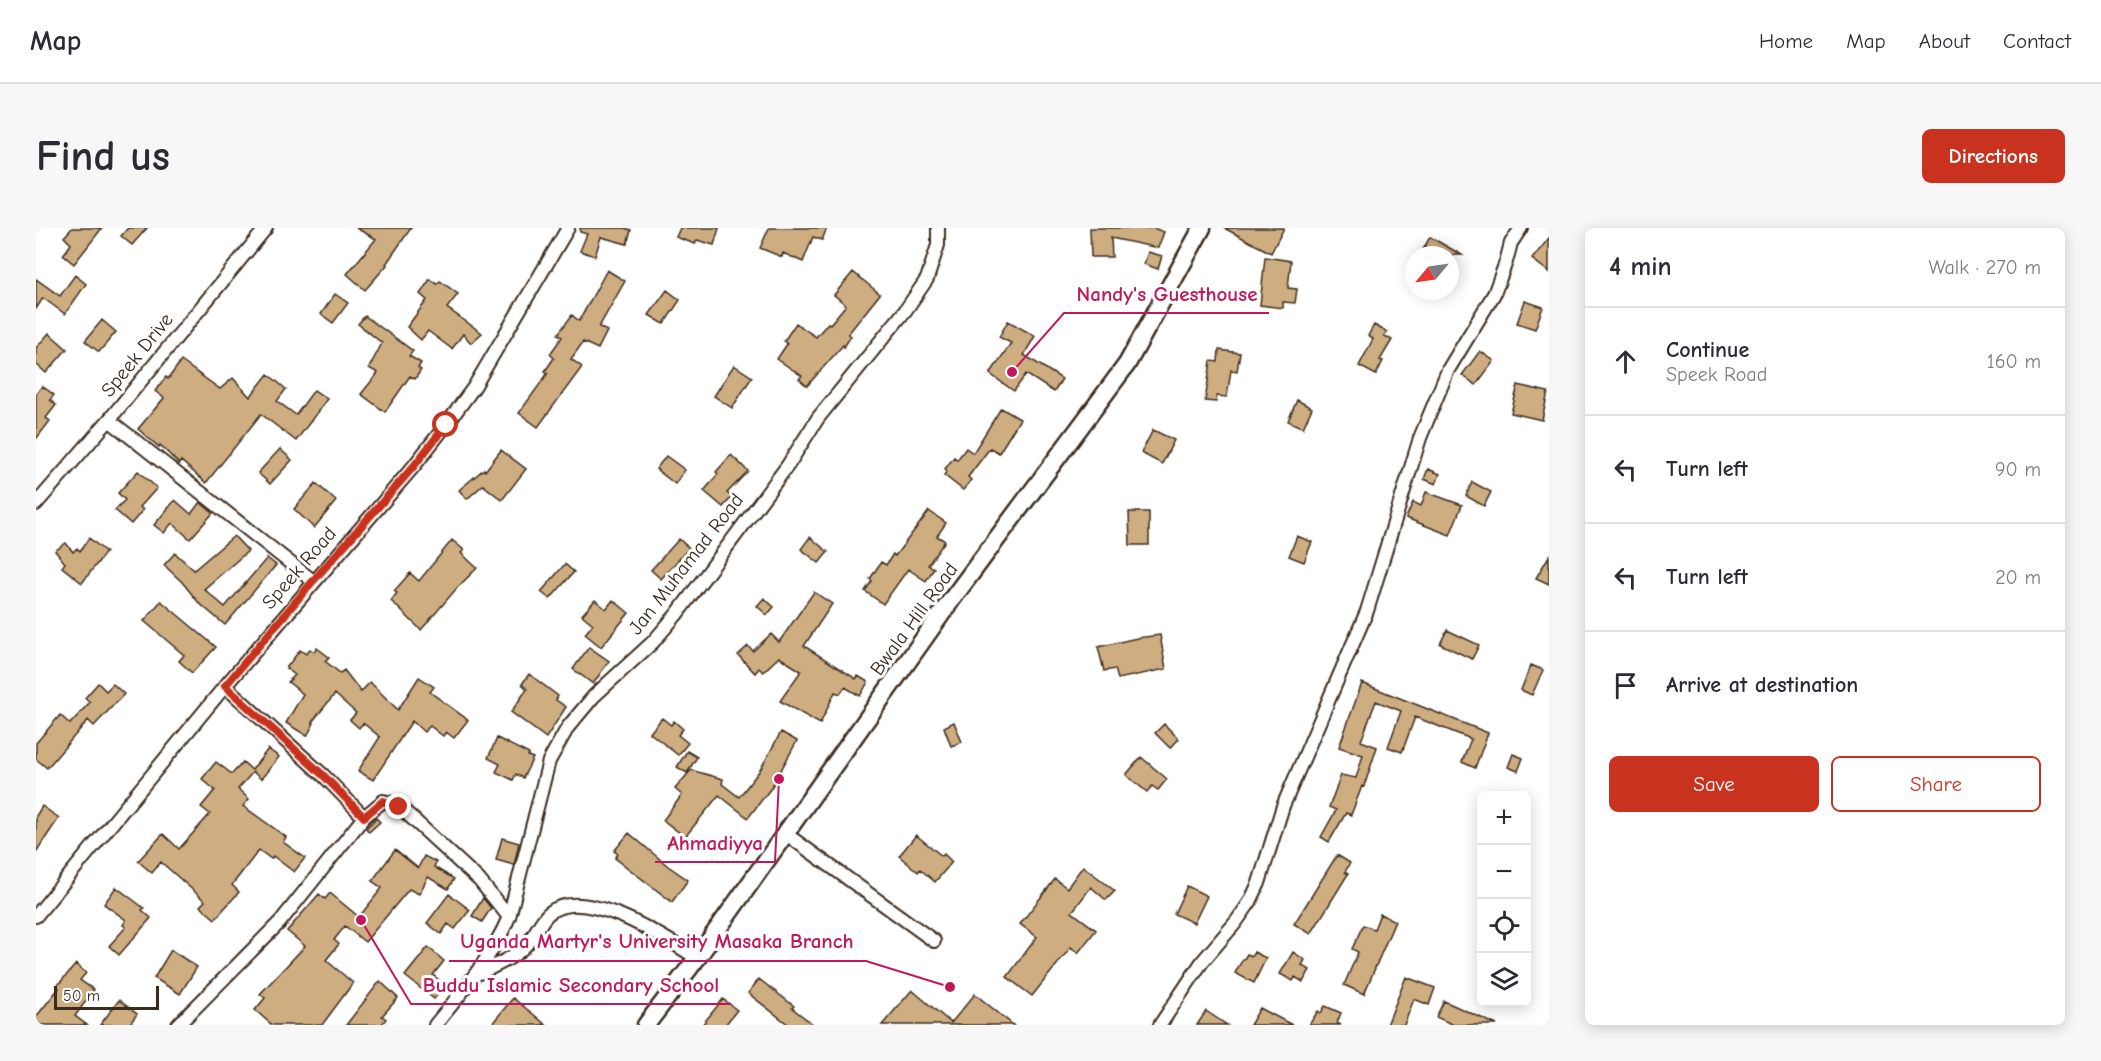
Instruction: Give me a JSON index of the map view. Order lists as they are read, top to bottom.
{
  "streets": {
    "street": [
      "Speek Drive",
      "Jan Muhamad Road",
      "Speek Road",
      "Bwala Hill Road"
    ]
  },
  "places": [
    "Nandy's Guesthouse",
    "Ahmadiyya",
    "Buddu Islamic Secondary School",
    "Uganda Martyr's University Masaka Branch"
  ],
  "scale_bar": "50 m",
  "north": "bottom left",
  "page": {
    "header": "Map",
    "nav": [
      "Home",
      "Map",
      "About",
      "Contact"
    ],
    "buttons": [
      "Directions",
      ["Save", "Share"]
    ],
    "title": "Find us",
    "heading": ["4 min", "Walk · 270 m"],
    "list": [
      ["Continue", "Speek Road", "160 m"],
      ["Turn left", "90 m"],
      ["Turn left", "20 m"],
      "Arrive at destination"
    ],
    "map_buttons": ["+", "−"],
    "scale": "50 m"
  }
}
